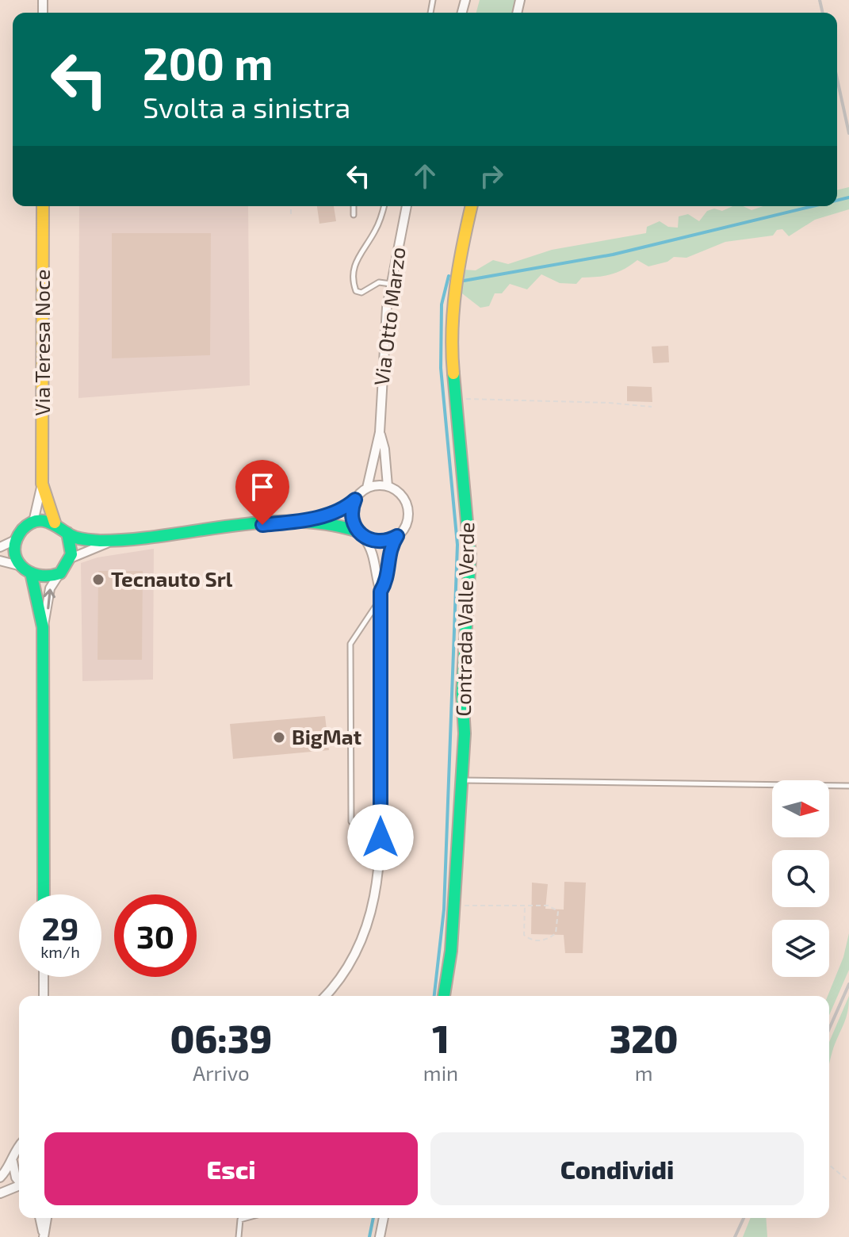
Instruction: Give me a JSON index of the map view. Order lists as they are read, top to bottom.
{
  "streets": {
    "street": ["Via Otto Marzo", "Via Teresa Noce", "Contrada Valle Verde"]
  },
  "places": ["Tecnauto Srl", "BigMat"],
  "north": "right",
  "page": {
    "turn": ["200 m", "Svolta a sinistra"],
    "speed": "29 km/h",
    "limit": "30",
    "eta": [
      "06:39",
      "Arrivo",
      "1",
      "min",
      "320",
      "m"
    ],
    "buttons": ["Esci", "Condividi"]
  }
}
